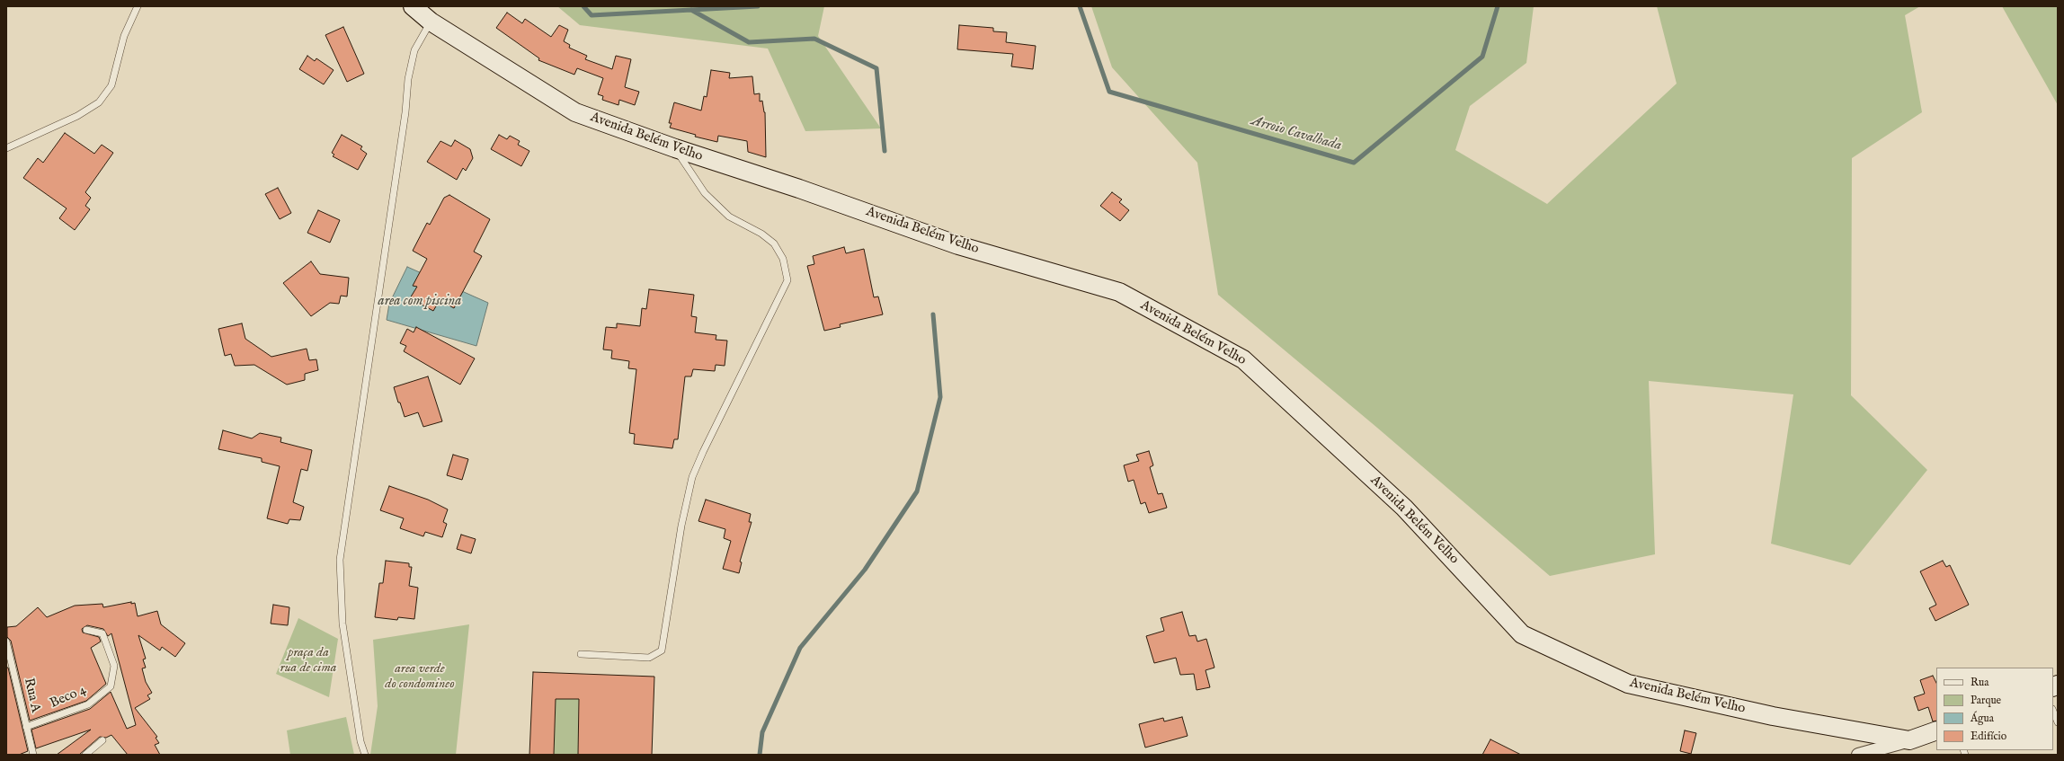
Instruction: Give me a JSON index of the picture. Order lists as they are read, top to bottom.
{
  "streets": {
    "main road": ["Avenida Belém Velho"],
    "lane": ["Rua A", "Beco 4"]
  },
  "crossings": [
    ["Rua A", "Beco 4"]
  ],
  "water": ["Arroio Cavalhada", "area com piscina"],
  "parks": ["praça da rua de cima", "area verde do condomineo"],
  "legend": [
    "Rua",
    "Parque",
    "Água",
    "Edifício"
  ]
}
